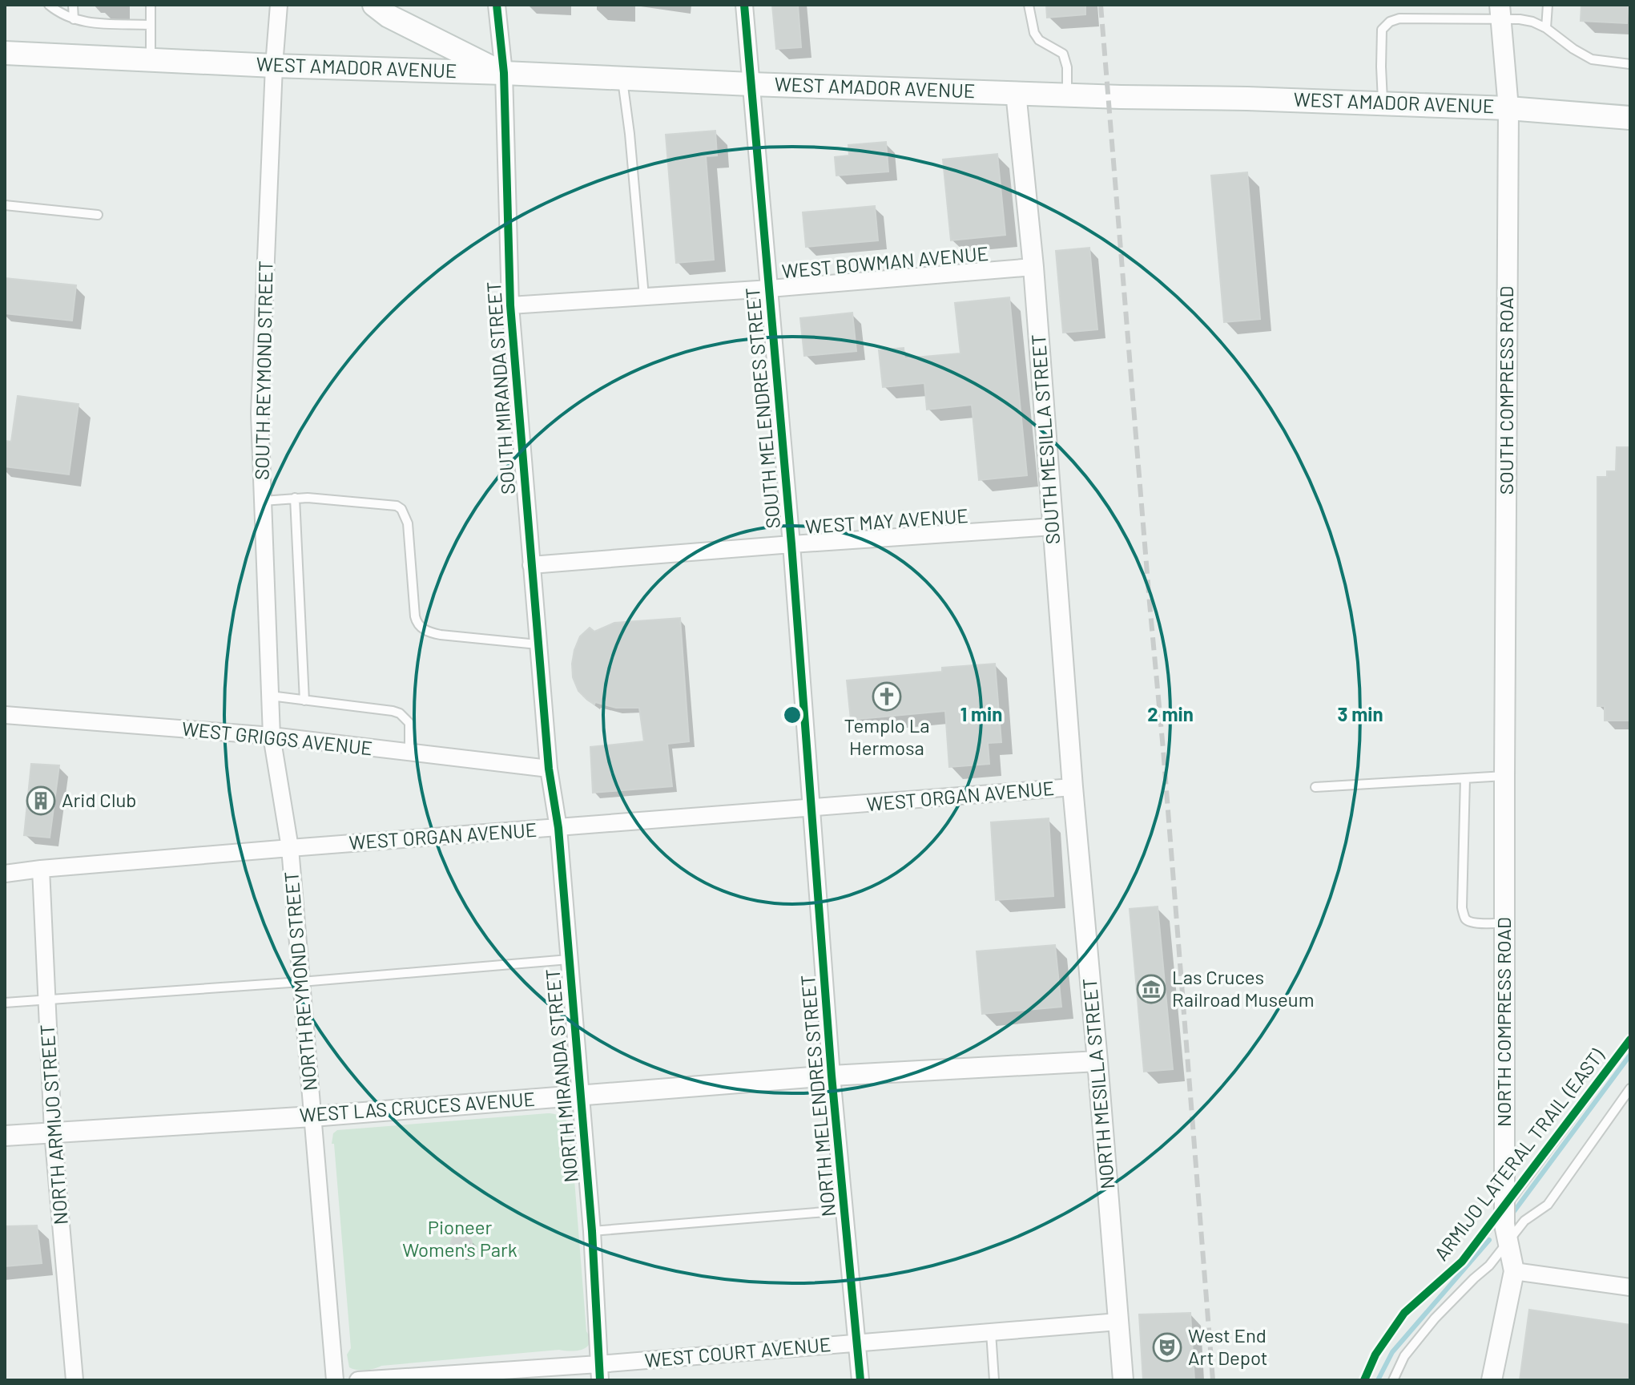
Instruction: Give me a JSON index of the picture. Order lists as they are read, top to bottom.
{
  "streets": {
    "main road": ["WEST AMADOR AVENUE"],
    "street": [
      "WEST BOWMAN AVENUE",
      "SOUTH REYMOND STREET",
      "SOUTH MIRANDA STREET",
      "SOUTH COMPRESS ROAD",
      "SOUTH MELENDRES STREET",
      "SOUTH MESILLA STREET",
      "WEST MAY AVENUE",
      "WEST GRIGGS AVENUE",
      "WEST ORGAN AVENUE",
      "NORTH REYMOND STREET",
      "NORTH COMPRESS ROAD",
      "NORTH MIRANDA STREET",
      "NORTH MESILLA STREET",
      "NORTH MELENDRES STREET",
      "WEST LAS CRUCES AVENUE",
      "NORTH ARMIJO STREET",
      "WEST COURT AVENUE"
    ],
    "lane": ["ARMIJO LATERAL TRAIL (EAST)"]
  },
  "crossings": [
    ["WEST AMADOR AVENUE", "SOUTH REYMOND STREET"],
    ["WEST AMADOR AVENUE", "SOUTH MIRANDA STREET"],
    ["WEST AMADOR AVENUE", "SOUTH COMPRESS ROAD"],
    ["WEST AMADOR AVENUE", "SOUTH MELENDRES STREET"],
    ["WEST AMADOR AVENUE", "SOUTH MESILLA STREET"],
    ["WEST BOWMAN AVENUE", "SOUTH MIRANDA STREET"],
    ["WEST BOWMAN AVENUE", "SOUTH MELENDRES STREET"],
    ["WEST BOWMAN AVENUE", "SOUTH MESILLA STREET"],
    ["SOUTH REYMOND STREET", "WEST GRIGGS AVENUE"],
    ["SOUTH REYMOND STREET", "NORTH REYMOND STREET"],
    ["SOUTH MIRANDA STREET", "WEST MAY AVENUE"],
    ["SOUTH MIRANDA STREET", "WEST GRIGGS AVENUE"],
    ["SOUTH MIRANDA STREET", "NORTH MIRANDA STREET"],
    ["SOUTH COMPRESS ROAD", "NORTH COMPRESS ROAD"],
    ["SOUTH MELENDRES STREET", "WEST MAY AVENUE"],
    ["SOUTH MELENDRES STREET", "WEST ORGAN AVENUE"],
    ["SOUTH MELENDRES STREET", "NORTH MELENDRES STREET"],
    ["SOUTH MESILLA STREET", "WEST MAY AVENUE"],
    ["SOUTH MESILLA STREET", "WEST ORGAN AVENUE"],
    ["SOUTH MESILLA STREET", "NORTH MESILLA STREET"],
    ["WEST GRIGGS AVENUE", "NORTH REYMOND STREET"],
    ["WEST GRIGGS AVENUE", "NORTH MIRANDA STREET"],
    ["WEST ORGAN AVENUE", "NORTH REYMOND STREET"],
    ["WEST ORGAN AVENUE", "NORTH MIRANDA STREET"],
    ["WEST ORGAN AVENUE", "NORTH MESILLA STREET"],
    ["WEST ORGAN AVENUE", "NORTH MELENDRES STREET"],
    ["WEST ORGAN AVENUE", "NORTH ARMIJO STREET"],
    ["NORTH REYMOND STREET", "WEST LAS CRUCES AVENUE"],
    ["NORTH COMPRESS ROAD", "ARMIJO LATERAL TRAIL (EAST)"],
    ["NORTH MIRANDA STREET", "WEST LAS CRUCES AVENUE"],
    ["NORTH MIRANDA STREET", "WEST COURT AVENUE"],
    ["NORTH MESILLA STREET", "WEST LAS CRUCES AVENUE"],
    ["NORTH MESILLA STREET", "WEST COURT AVENUE"],
    ["NORTH MELENDRES STREET", "WEST LAS CRUCES AVENUE"],
    ["NORTH MELENDRES STREET", "WEST COURT AVENUE"],
    ["WEST LAS CRUCES AVENUE", "NORTH ARMIJO STREET"]
  ],
  "parks": ["Pioneer Women's Park"],
  "places": {
    "church": ["Templo La Hermosa"],
    "building": ["Arid Club"],
    "museum": ["Las Cruces Railroad Museum"],
    "theatre": ["West End Art Depot"]
  },
  "rings": ["1 min", "2 min", "3 min"]
}
